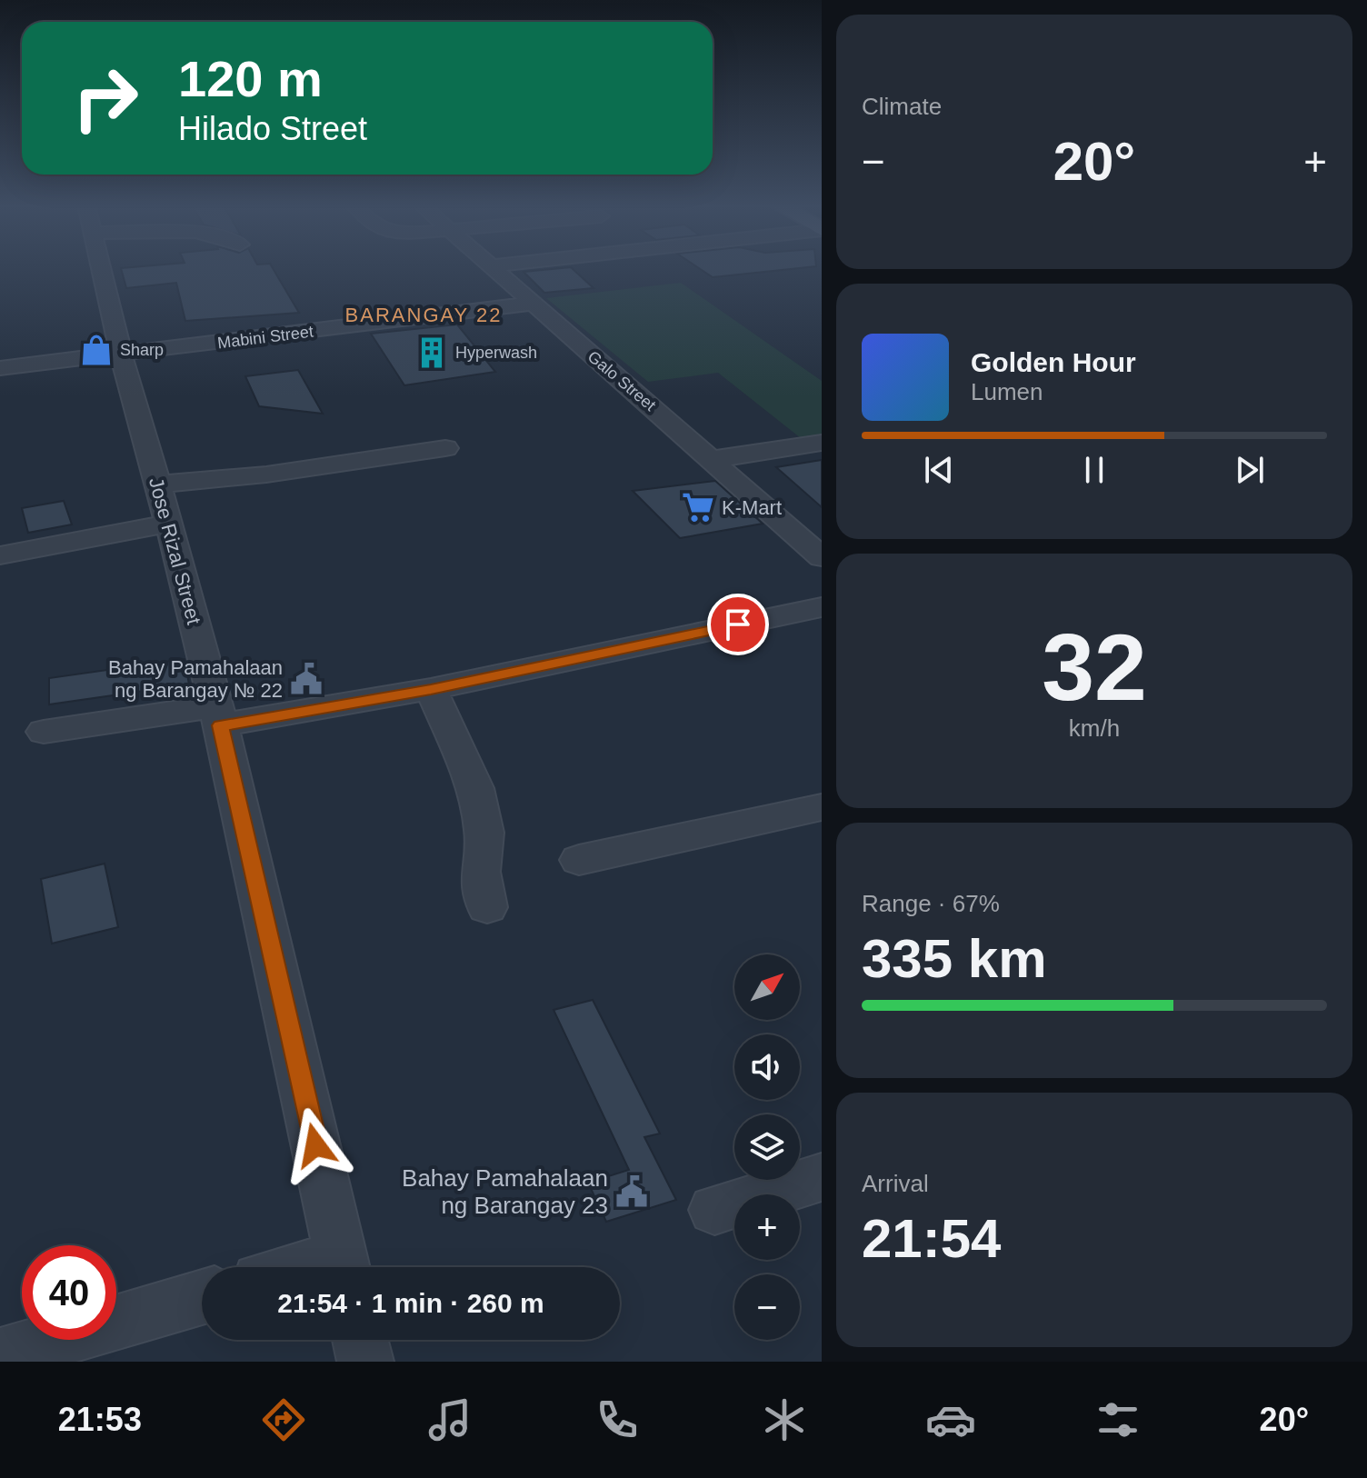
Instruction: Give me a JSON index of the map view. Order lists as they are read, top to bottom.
{
  "streets": {
    "street": ["Mabini Street", "Galo Street", "Jose Rizal Street"]
  },
  "crossings": [
    ["Mabini Street", "Galo Street"],
    ["Mabini Street", "Jose Rizal Street"]
  ],
  "districts": ["BARANGAY 22"],
  "places": {
    "shop": ["Sharp"],
    "building": ["Hyperwash"],
    "supermarket": ["K-Mart"],
    "public building": ["Bahay Pamahalaan ng Barangay № 22", "Bahay Pamahalaan ng Barangay 23"]
  },
  "north": "top right",
  "page": {
    "tile": [
      "Climate",
      ["32", "km/h"],
      ["Range · 67%", "335 km"],
      ["Arrival", "21:54"]
    ],
    "turn": ["120 m", "Hilado Street"],
    "heat": ["−", "20°", "+"],
    "song": ["Golden Hour", "Lumen"],
    "map_buttons": ["+", "−"],
    "limit": "40",
    "trip": "21:54 · 1 min · 260 m",
    "tabs": ["21:53", "20°"]
  }
}
